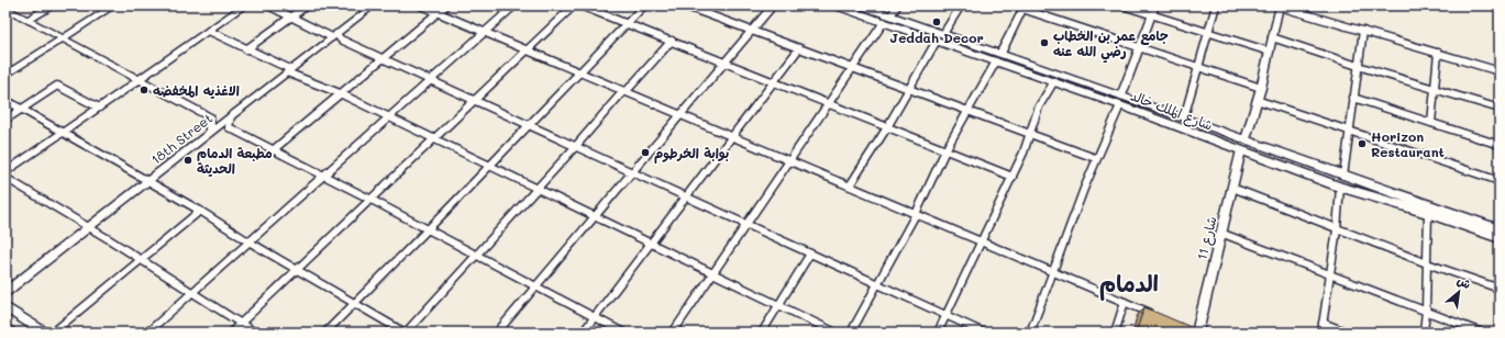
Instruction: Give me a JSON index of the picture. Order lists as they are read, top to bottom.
{
  "streets": {
    "main road": ["شارع الملك خالد"],
    "street": ["18th Street", "شارع 11"]
  },
  "crossings": [
    ["شارع الملك خالد", "شارع 11"]
  ],
  "districts": ["الدمام"],
  "places": [
    "Jeddah Decor",
    "جامع عمر بن الخطاب رضي الله عنه",
    "الاغذيه المخفضه",
    "Horizon Restaurant",
    "بوابة الخرطوم",
    "مطبعة الدمام الحديثة"
  ],
  "north": "top right"
}
